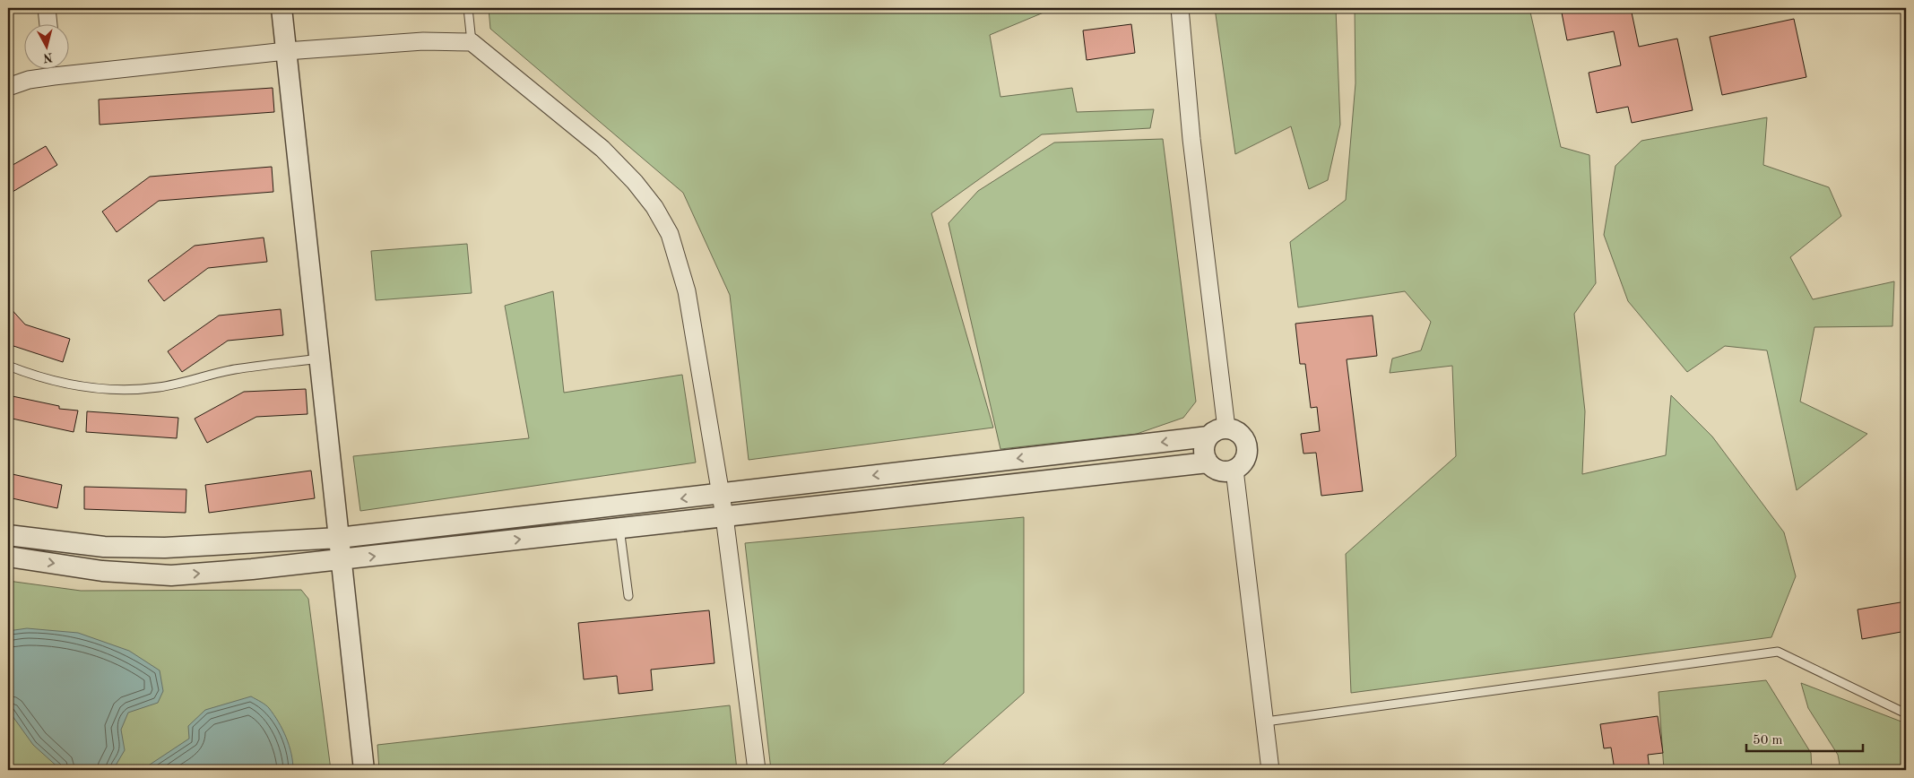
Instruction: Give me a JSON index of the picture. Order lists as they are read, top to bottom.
{
  "scale_bar": "50 m",
  "north": "bottom"
}
